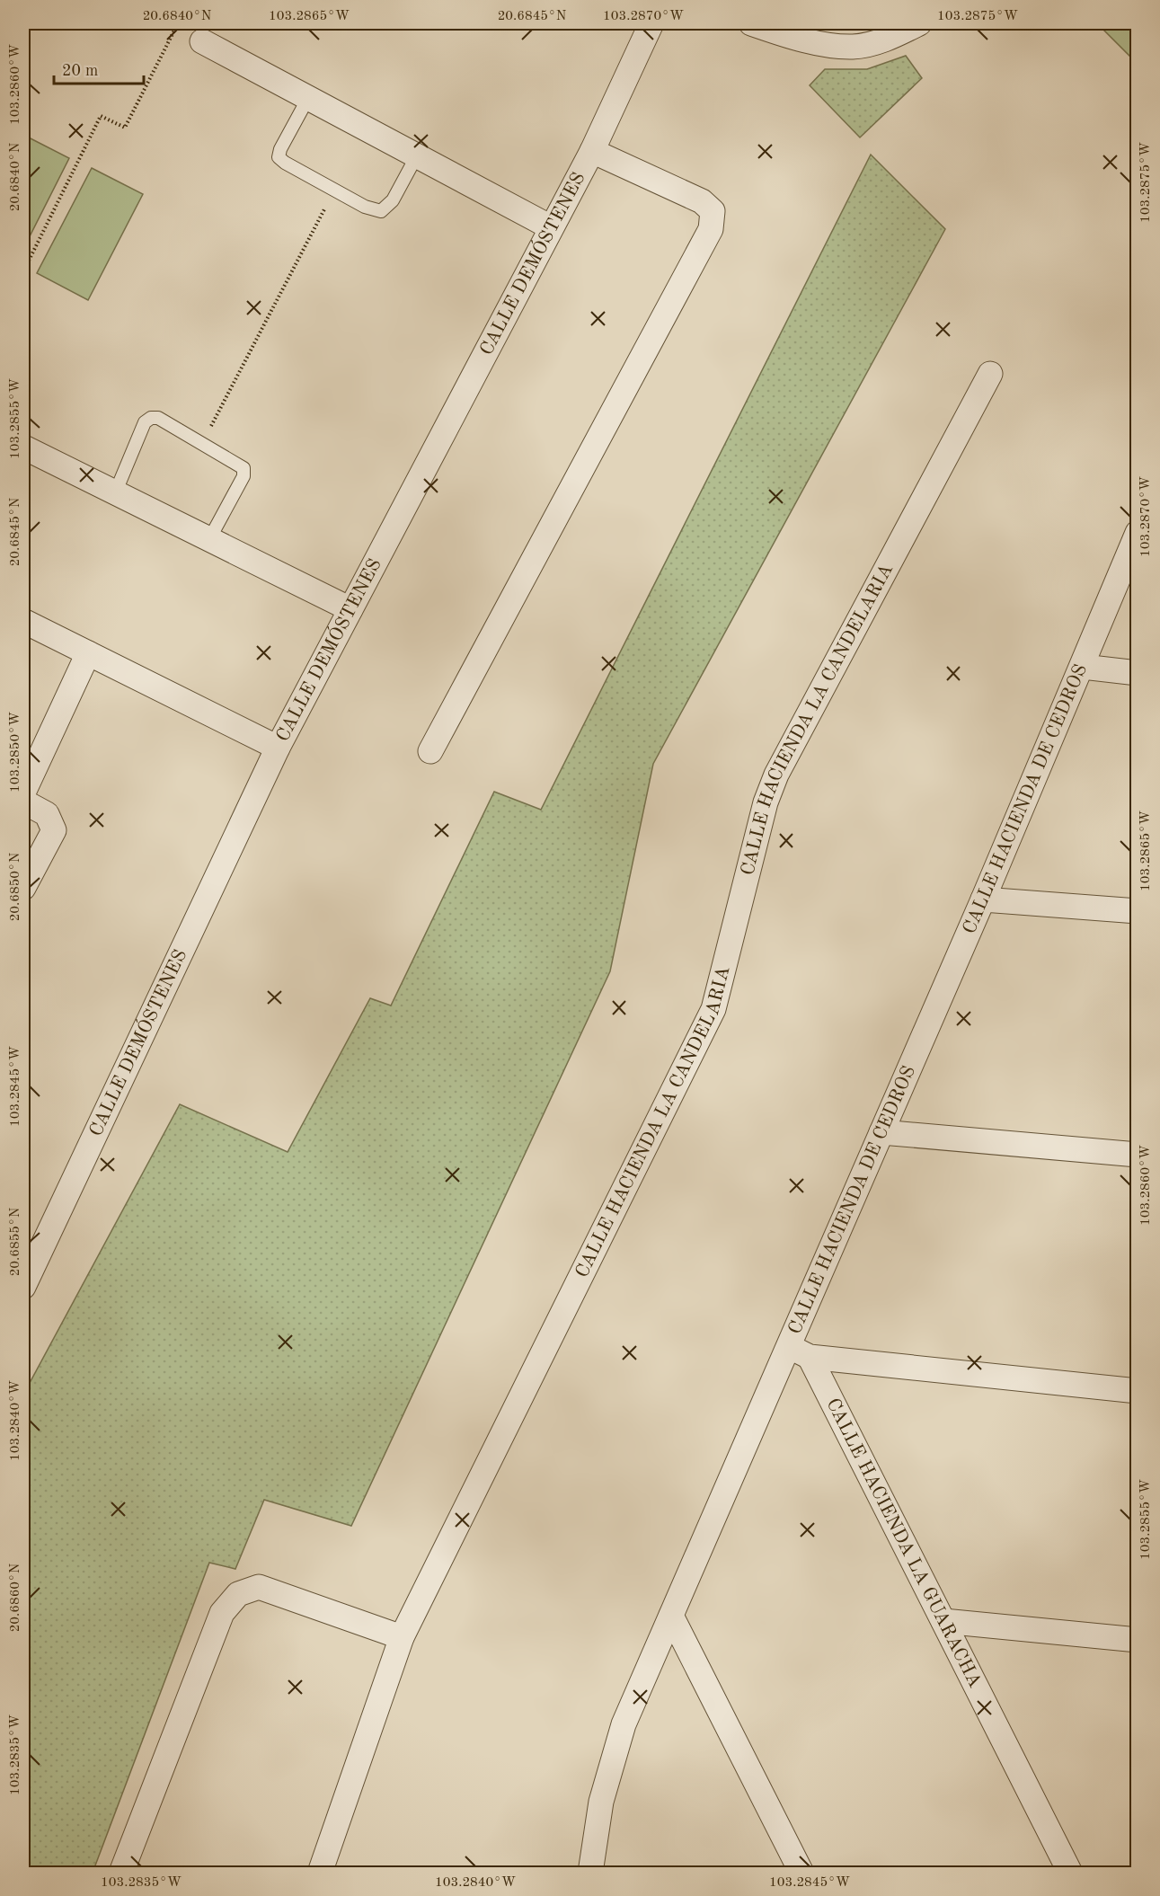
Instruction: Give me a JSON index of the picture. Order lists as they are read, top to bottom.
{
  "streets": {
    "street": [
      "CALLE DEMÓSTENES",
      "CALLE HACIENDA LA CANDELARIA",
      "CALLE HACIENDA DE CEDROS",
      "CALLE HACIENDA LA GUARACHA"
    ]
  },
  "scale_bar": "20 m",
  "coordinates": [
    "20.6840°N",
    "103.2865°W",
    "20.6845°N",
    "103.2870°W",
    "103.2875°W",
    "103.2860°W",
    "103.2855°W",
    "103.2850°W",
    "20.6850°N",
    "103.2845°W",
    "20.6855°N",
    "103.2840°W",
    "20.6860°N",
    "103.2835°W"
  ]
}
